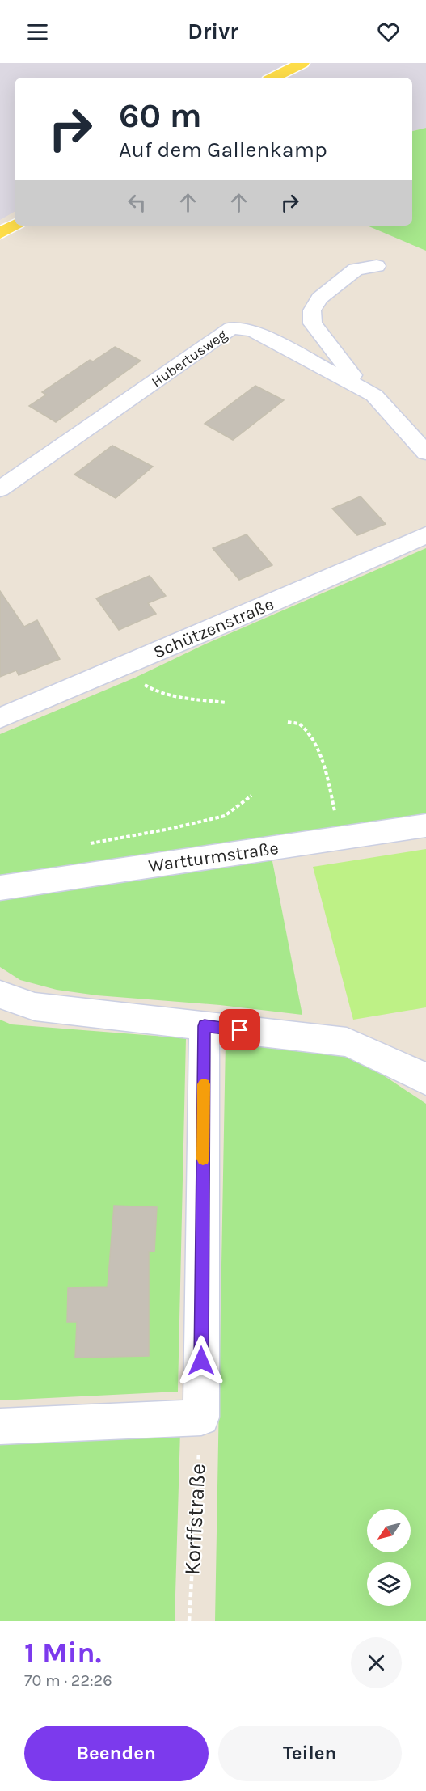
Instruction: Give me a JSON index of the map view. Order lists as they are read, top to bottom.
{
  "streets": {
    "street": ["Hubertusweg", "Schützenstraße", "Wartturmstraße"],
    "path": ["Korffstraße"]
  },
  "north": "bottom left",
  "page": {
    "header": "Drivr",
    "turn": ["60 m", "Auf dem Gallenkamp"],
    "heading": ["1 Min.", "70 m · 22:26"],
    "buttons": ["Beenden", "Teilen"]
  }
}
